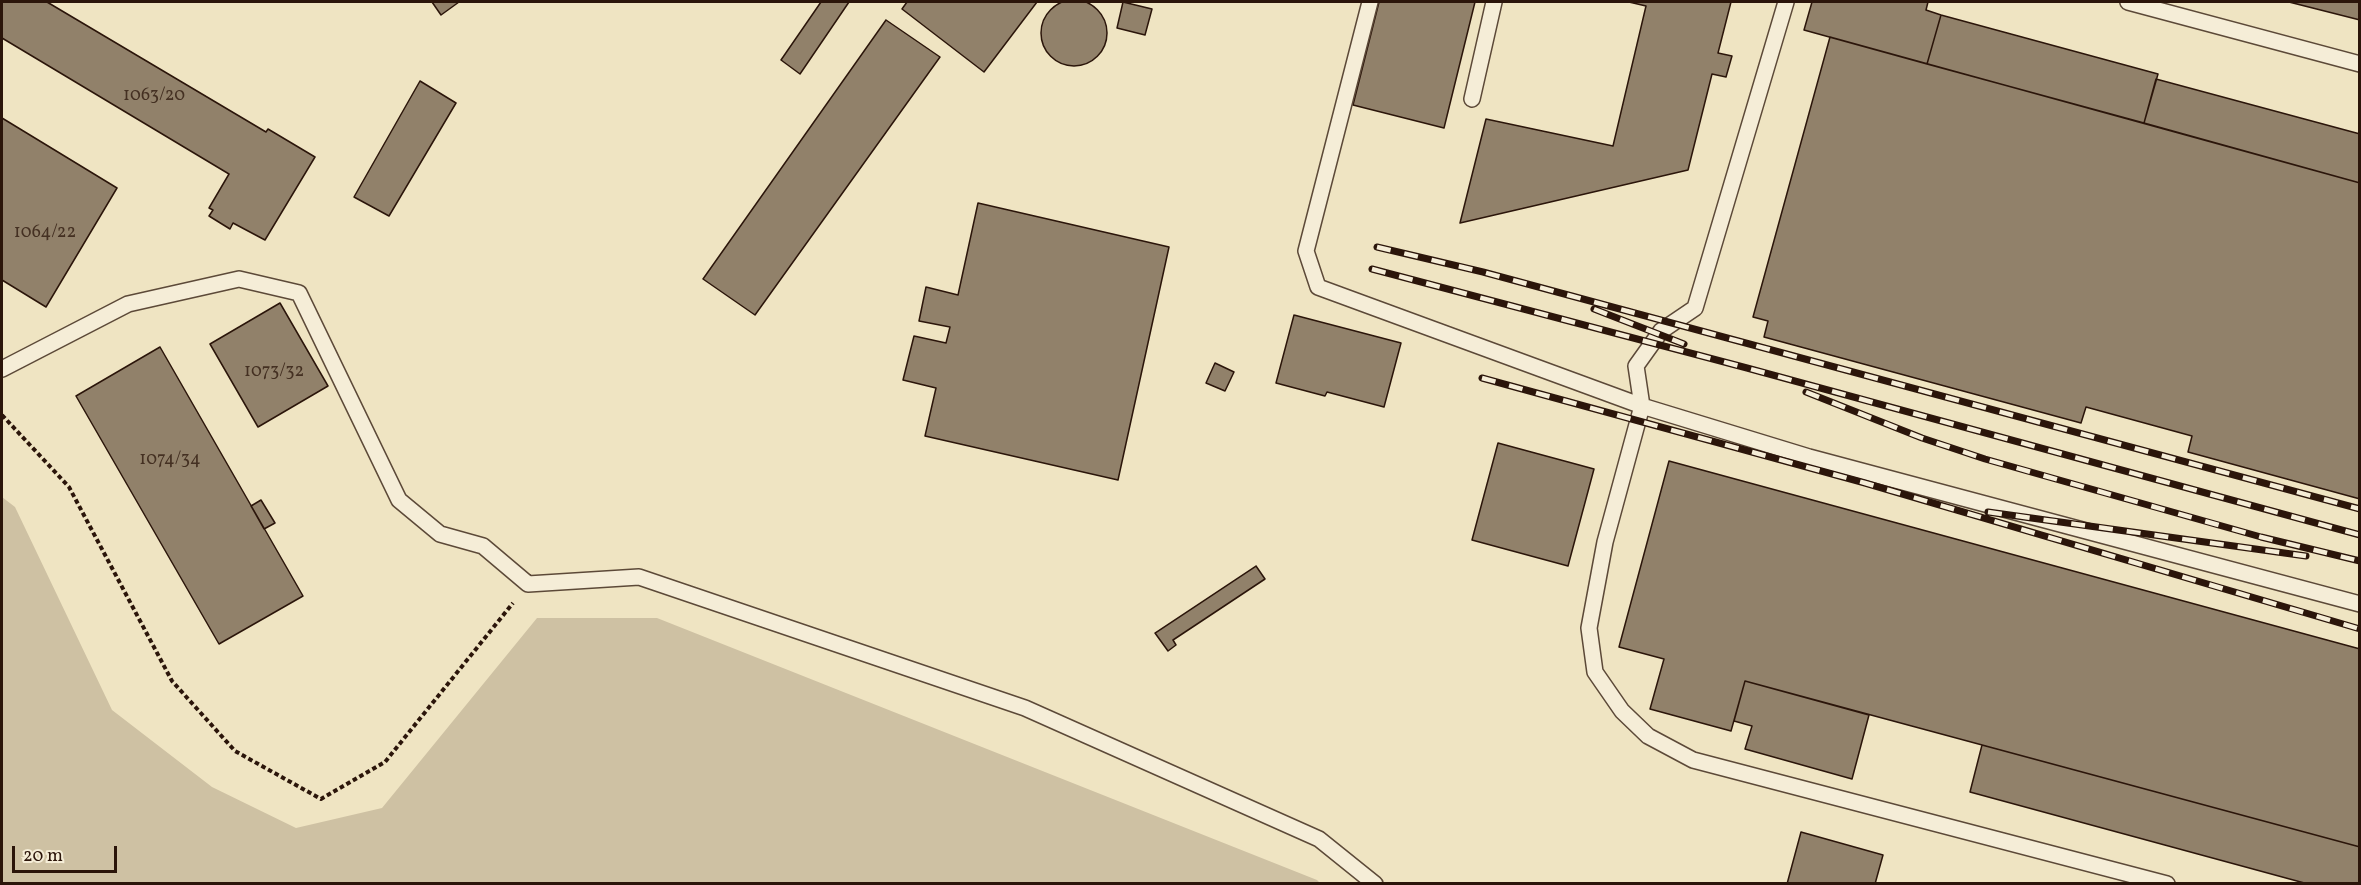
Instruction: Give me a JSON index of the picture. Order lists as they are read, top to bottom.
{
  "house_numbers": [
    "1063/20",
    "1064/22",
    "1073/32",
    "1074/34"
  ],
  "scale_bar": "20 m"
}
